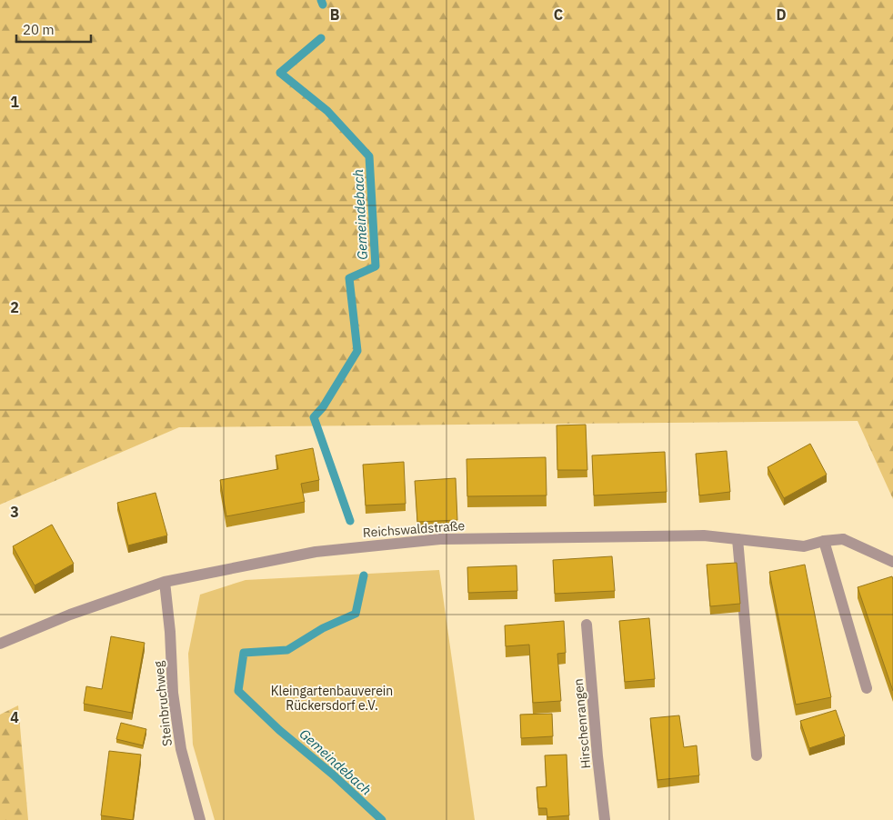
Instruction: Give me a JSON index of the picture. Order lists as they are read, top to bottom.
{
  "streets": {
    "street": ["Reichswaldstraße", "Steinbruchweg", "Hirschenrangen"]
  },
  "crossings": [
    ["Reichswaldstraße", "Steinbruchweg"]
  ],
  "water": ["Gemeindebach"],
  "parks": ["Kleingartenbauverein Rückersdorf e.V."],
  "scale_bar": "20 m",
  "grid": {
    "columns": ["B", "C", "D"],
    "rows": [
      "1",
      "2",
      "3",
      "4"
    ]
  }
}
